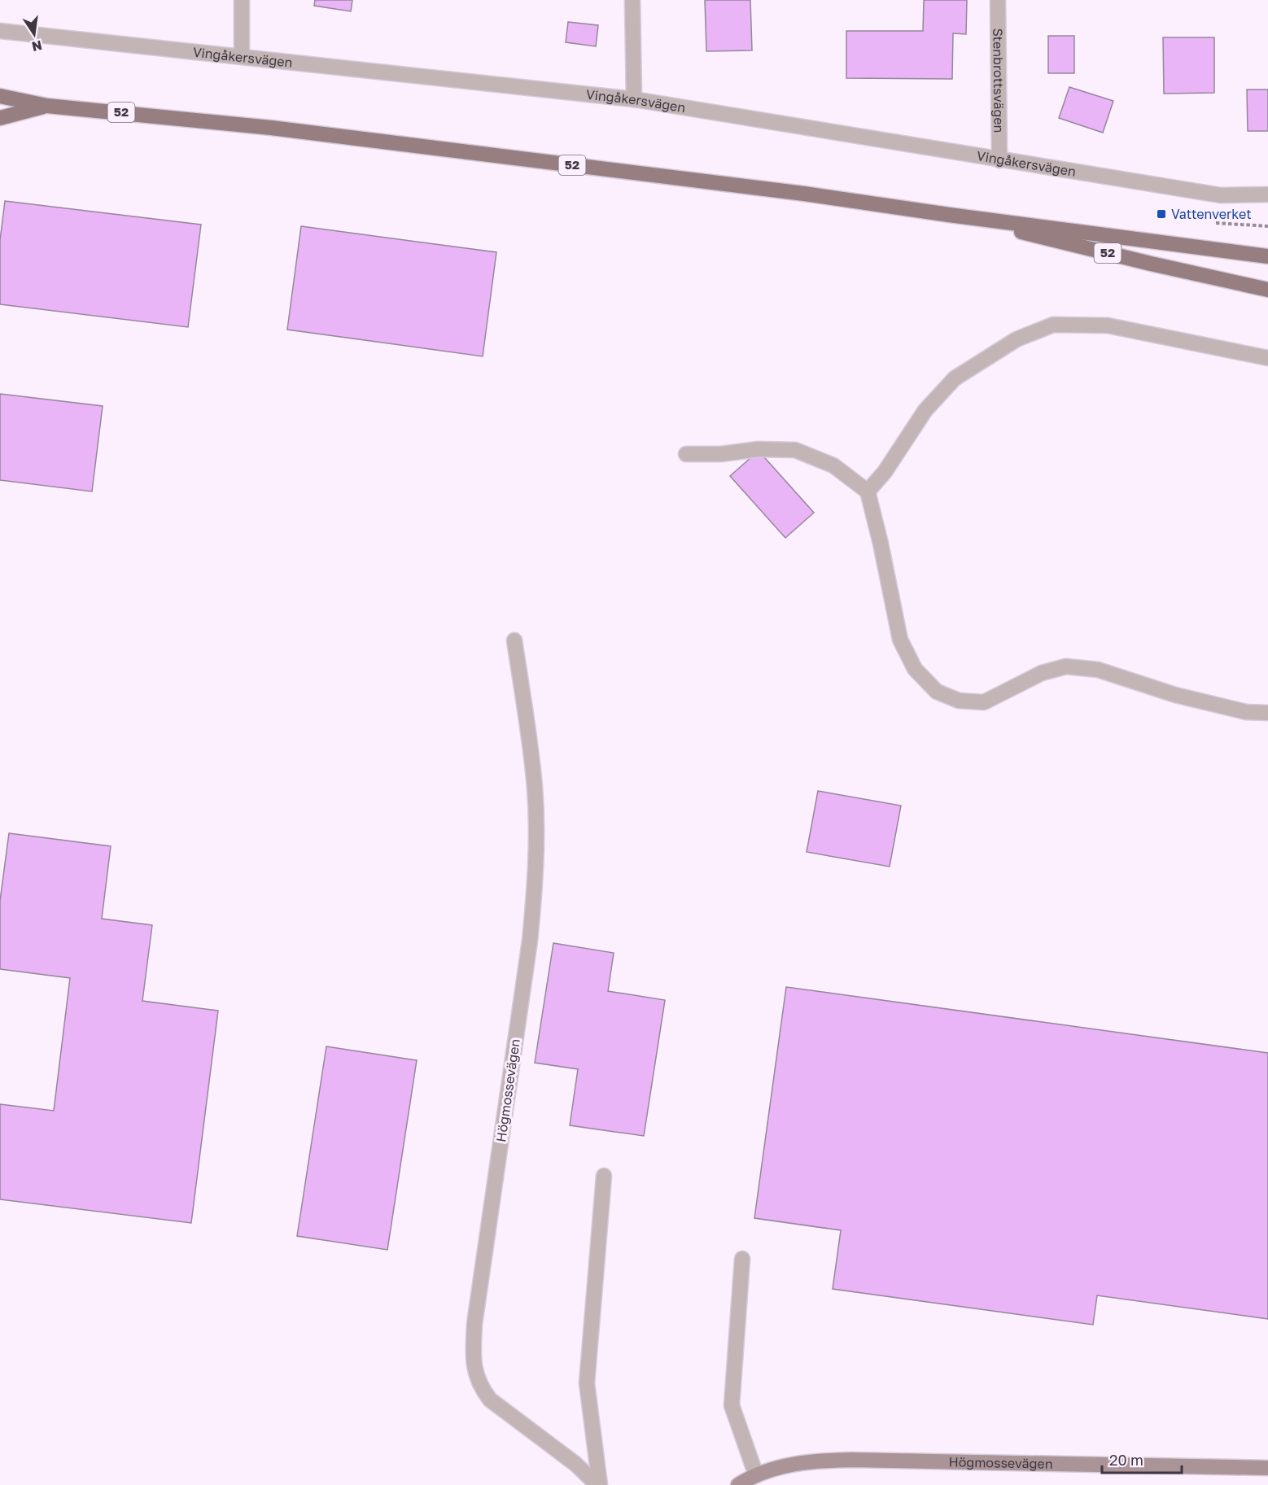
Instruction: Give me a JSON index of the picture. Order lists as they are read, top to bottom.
{
  "streets": {
    "main road": ["52"],
    "street": ["Vingåkersvägen", "Stenbrottsvägen", "Högmossevägen"]
  },
  "crossings": [
    ["Vingåkersvägen", "Stenbrottsvägen"]
  ],
  "places": {
    "transit": ["Vattenverket"]
  },
  "scale_bar": "20 m",
  "north": "bottom"
}
